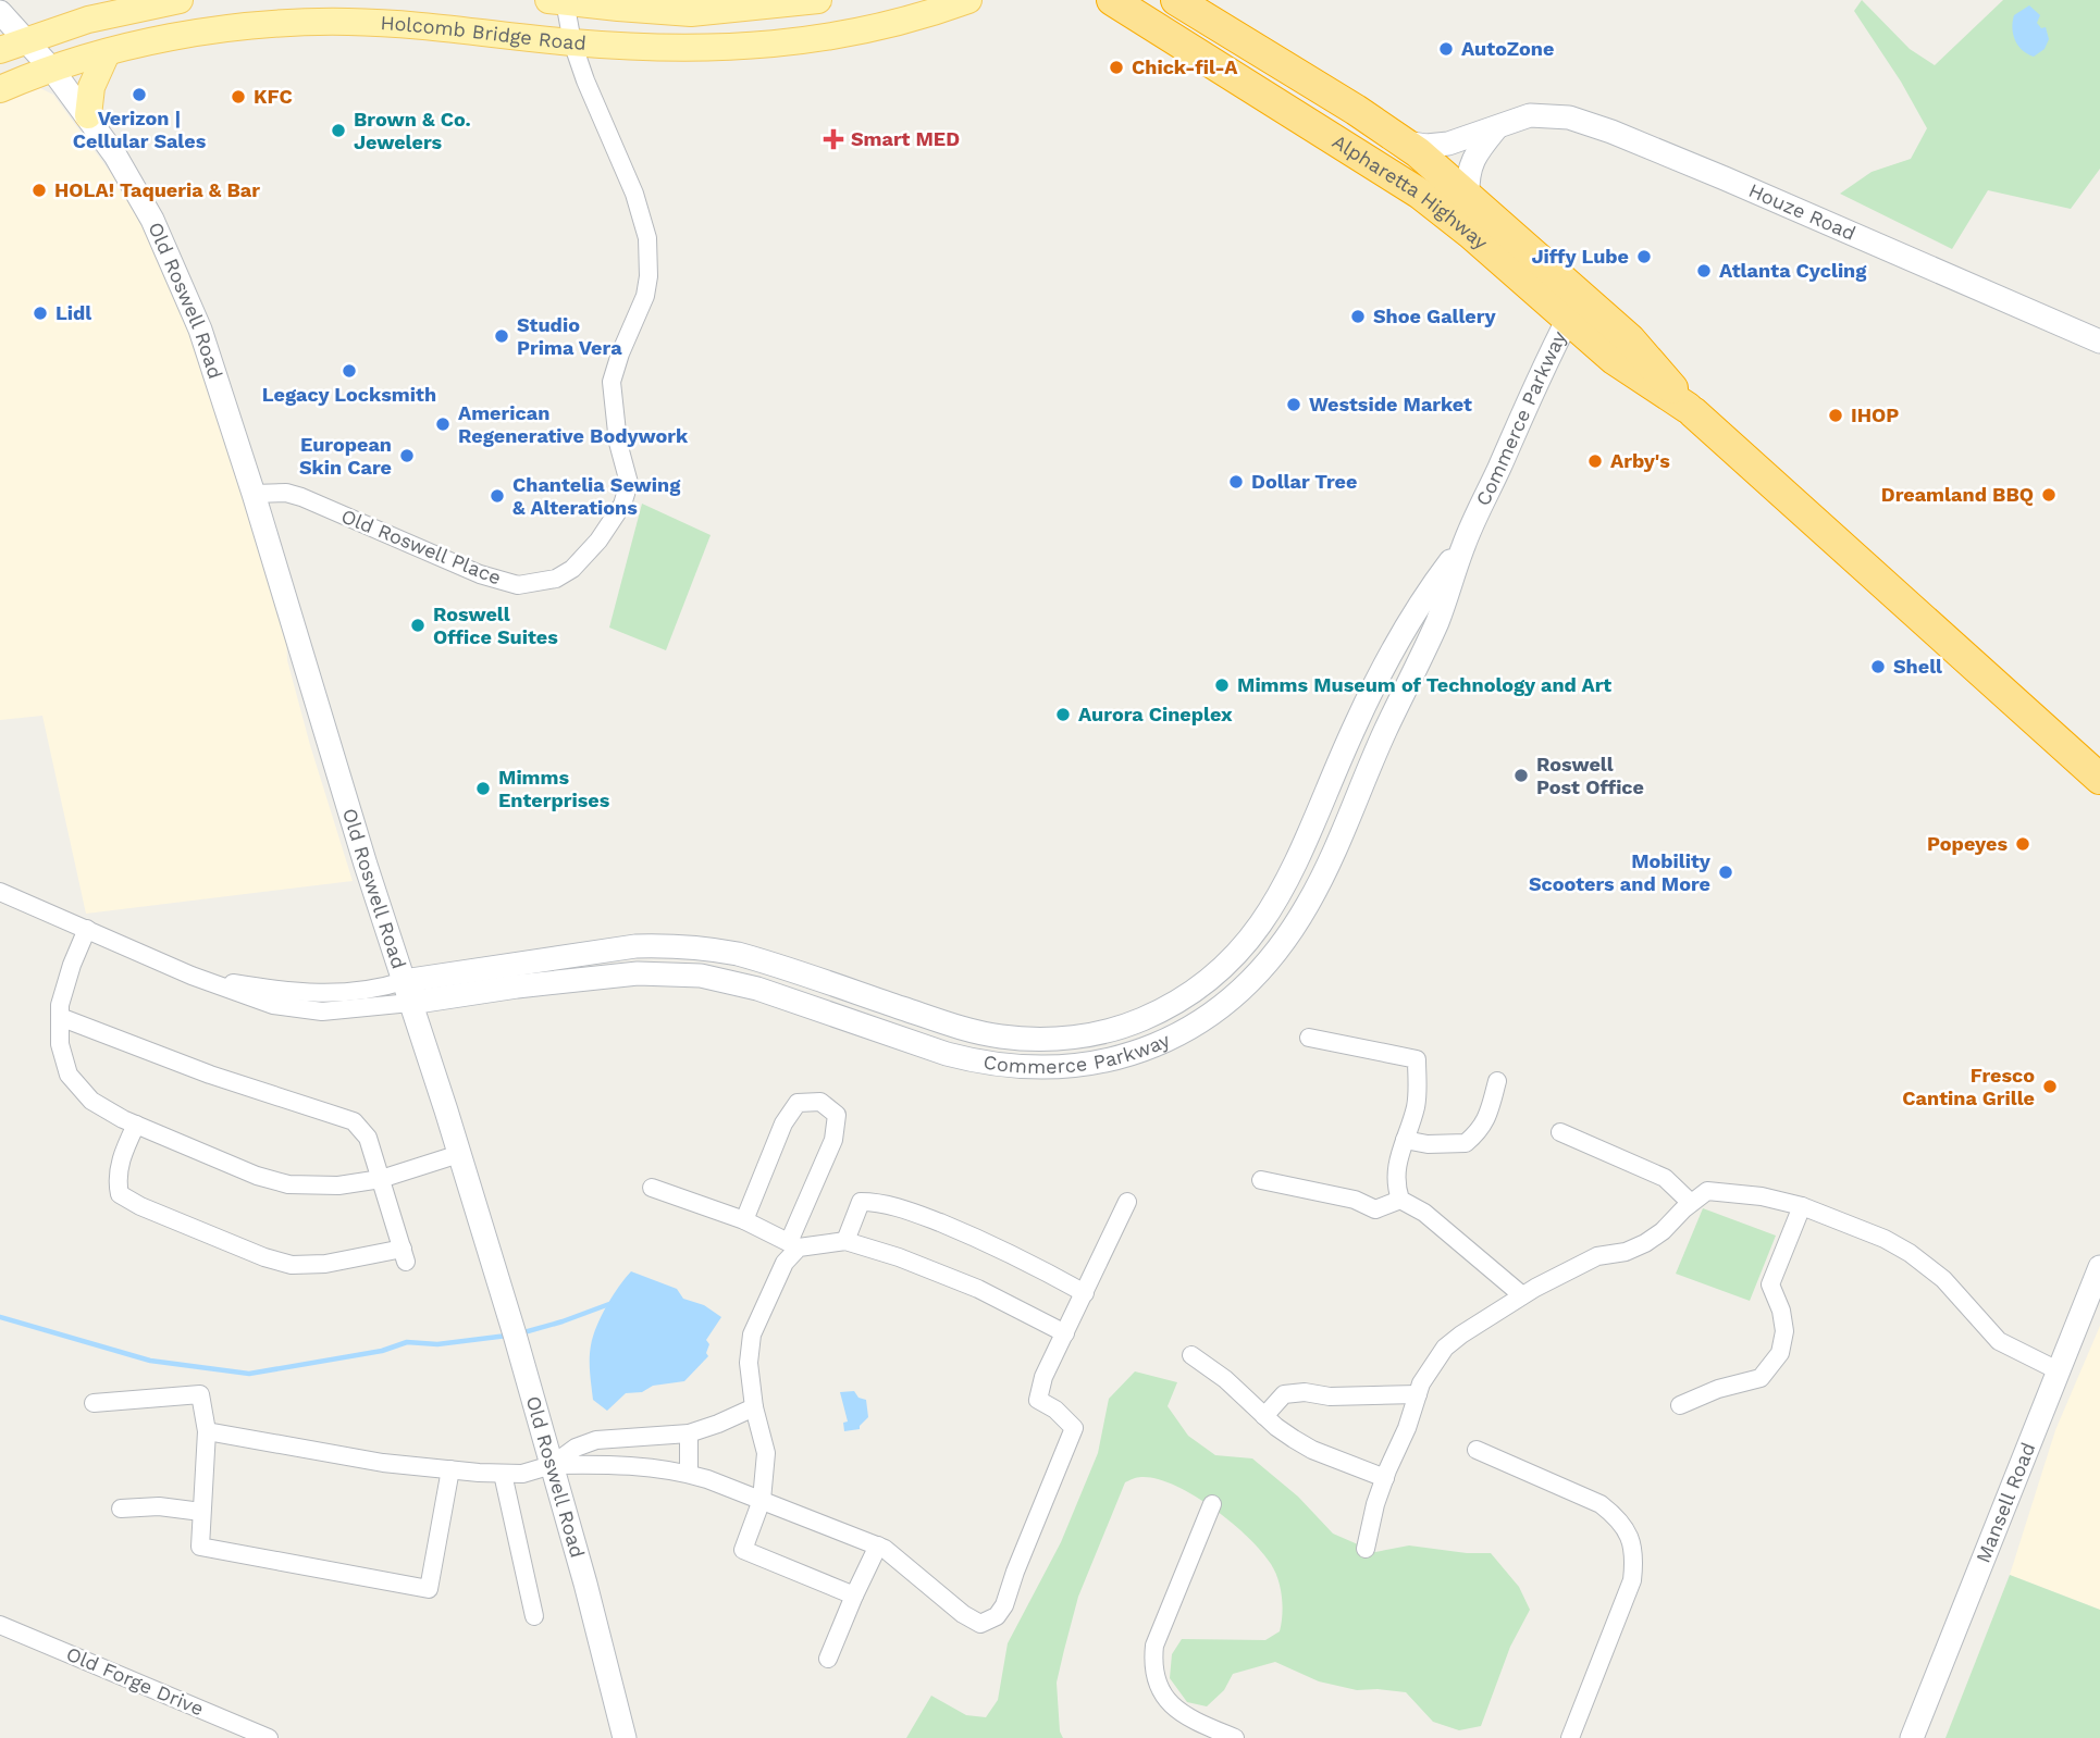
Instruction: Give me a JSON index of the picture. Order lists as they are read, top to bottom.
{
  "streets": {
    "highway": ["Alpharetta Highway"],
    "main road": ["Holcomb Bridge Road"],
    "street": [
      "Houze Road",
      "Old Roswell Road",
      "Commerce Parkway",
      "Old Roswell Place",
      "Mansell Road",
      "Old Forge Drive"
    ]
  },
  "crossings": [
    ["Holcomb Bridge Road", "Old Roswell Road"],
    ["Holcomb Bridge Road", "Old Roswell Place"],
    ["Alpharetta Highway", "Houze Road"],
    ["Alpharetta Highway", "Commerce Parkway"],
    ["Old Roswell Road", "Commerce Parkway"],
    ["Old Roswell Road", "Old Roswell Place"]
  ],
  "places": {
    "other": [
      "AutoZone",
      "Chick-fil-A",
      "Verizon | Cellular Sales",
      "KFC",
      "Brown & Co. Jewelers",
      "HOLA! Taqueria & Bar",
      "Jiffy Lube",
      "Atlanta Cycling",
      "Lidl",
      "Shoe Gallery",
      "Studio Prima Vera",
      "Legacy Locksmith",
      "Westside Market",
      "IHOP",
      "American Regenerative Bodywork",
      "European Skin Care",
      "Arby's",
      "Dollar Tree",
      "Dreamland BBQ",
      "Chantelia Sewing & Alterations",
      "Roswell Office Suites",
      "Shell",
      "Mimms Museum of Technology and Art",
      "Aurora Cineplex",
      "Roswell Post Office",
      "Mimms Enterprises",
      "Popeyes",
      "Mobility Scooters and More",
      "Fresco Cantina Grille"
    ],
    "health": ["Smart MED"]
  }
}
